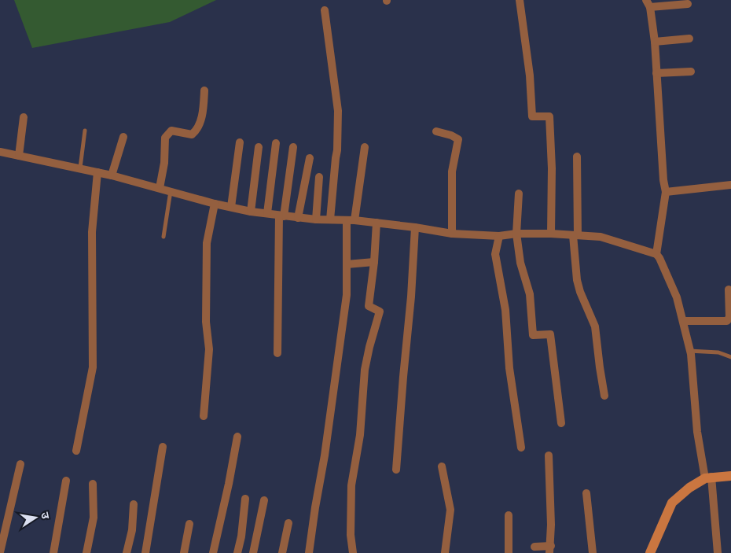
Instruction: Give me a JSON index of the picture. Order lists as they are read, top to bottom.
{
  "north": "right"
}
